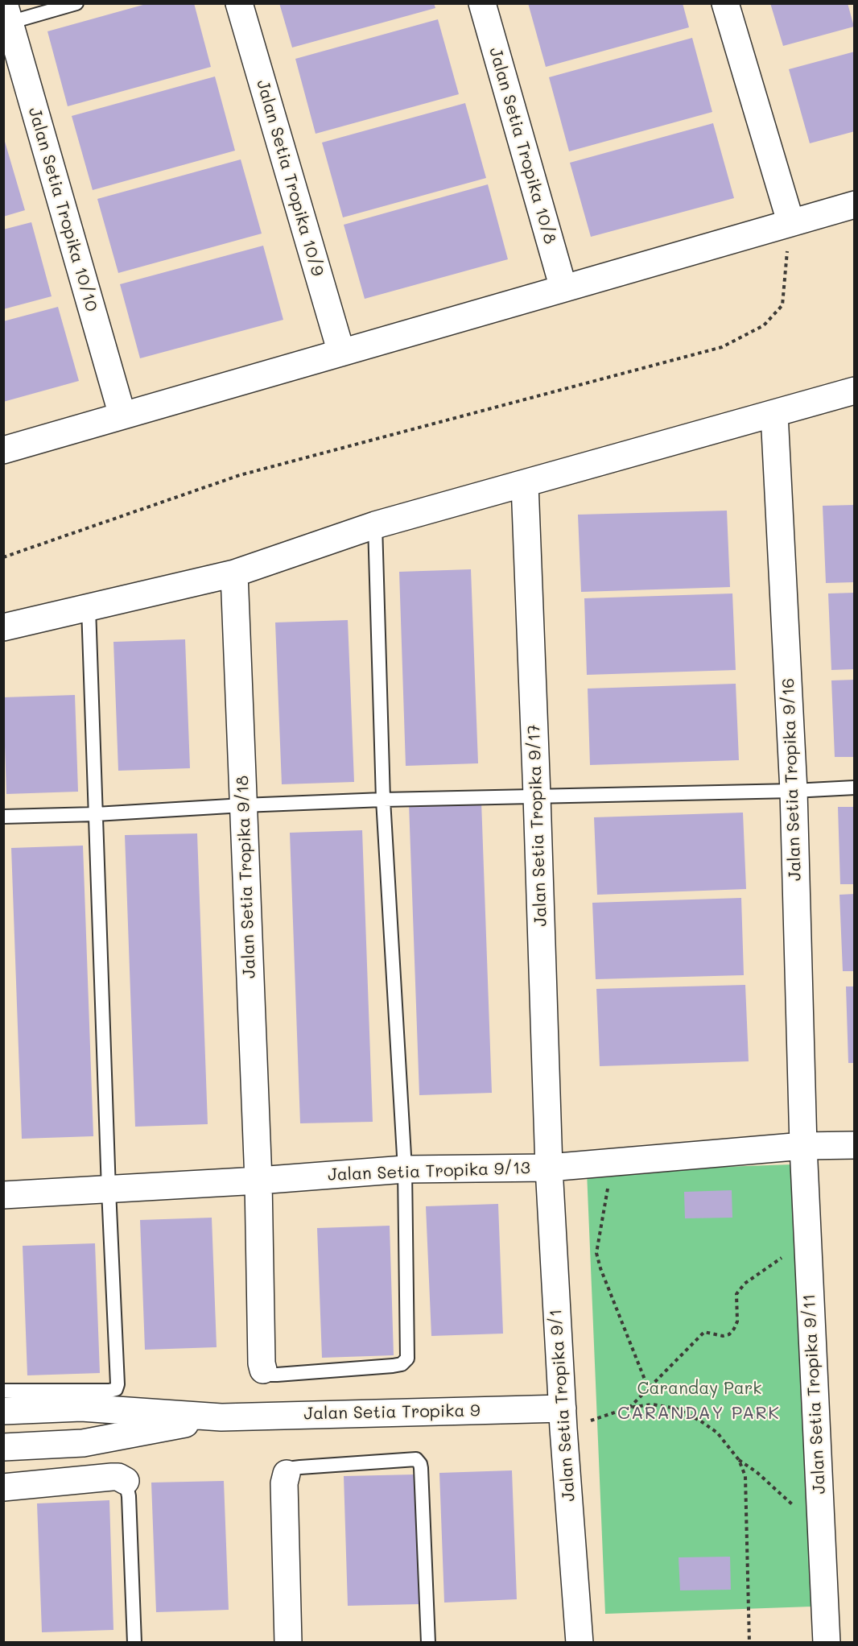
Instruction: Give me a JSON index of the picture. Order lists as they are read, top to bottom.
{
  "streets": {
    "street": [
      "Jalan Setia Tropika 10/8",
      "Jalan Setia Tropika 10/9",
      "Jalan Setia Tropika 10/10",
      "Jalan Setia Tropika 9/16",
      "Jalan Setia Tropika 9/17",
      "Jalan Setia Tropika 9/18",
      "Jalan Setia Tropika 9/13",
      "Jalan Setia Tropika 9/11",
      "Jalan Setia Tropika 9/1",
      "Jalan Setia Tropika 9"
    ]
  },
  "crossings": [
    ["Jalan Setia Tropika 9/16", "Jalan Setia Tropika 9/13"],
    ["Jalan Setia Tropika 9/16", "Jalan Setia Tropika 9/11"],
    ["Jalan Setia Tropika 9/17", "Jalan Setia Tropika 9/13"],
    ["Jalan Setia Tropika 9/17", "Jalan Setia Tropika 9/1"],
    ["Jalan Setia Tropika 9/18", "Jalan Setia Tropika 9/13"],
    ["Jalan Setia Tropika 9/13", "Jalan Setia Tropika 9/11"],
    ["Jalan Setia Tropika 9/13", "Jalan Setia Tropika 9/1"],
    ["Jalan Setia Tropika 9/1", "Jalan Setia Tropika 9"]
  ],
  "districts": ["CARANDAY PARK"],
  "parks": ["Caranday Park"]
}
